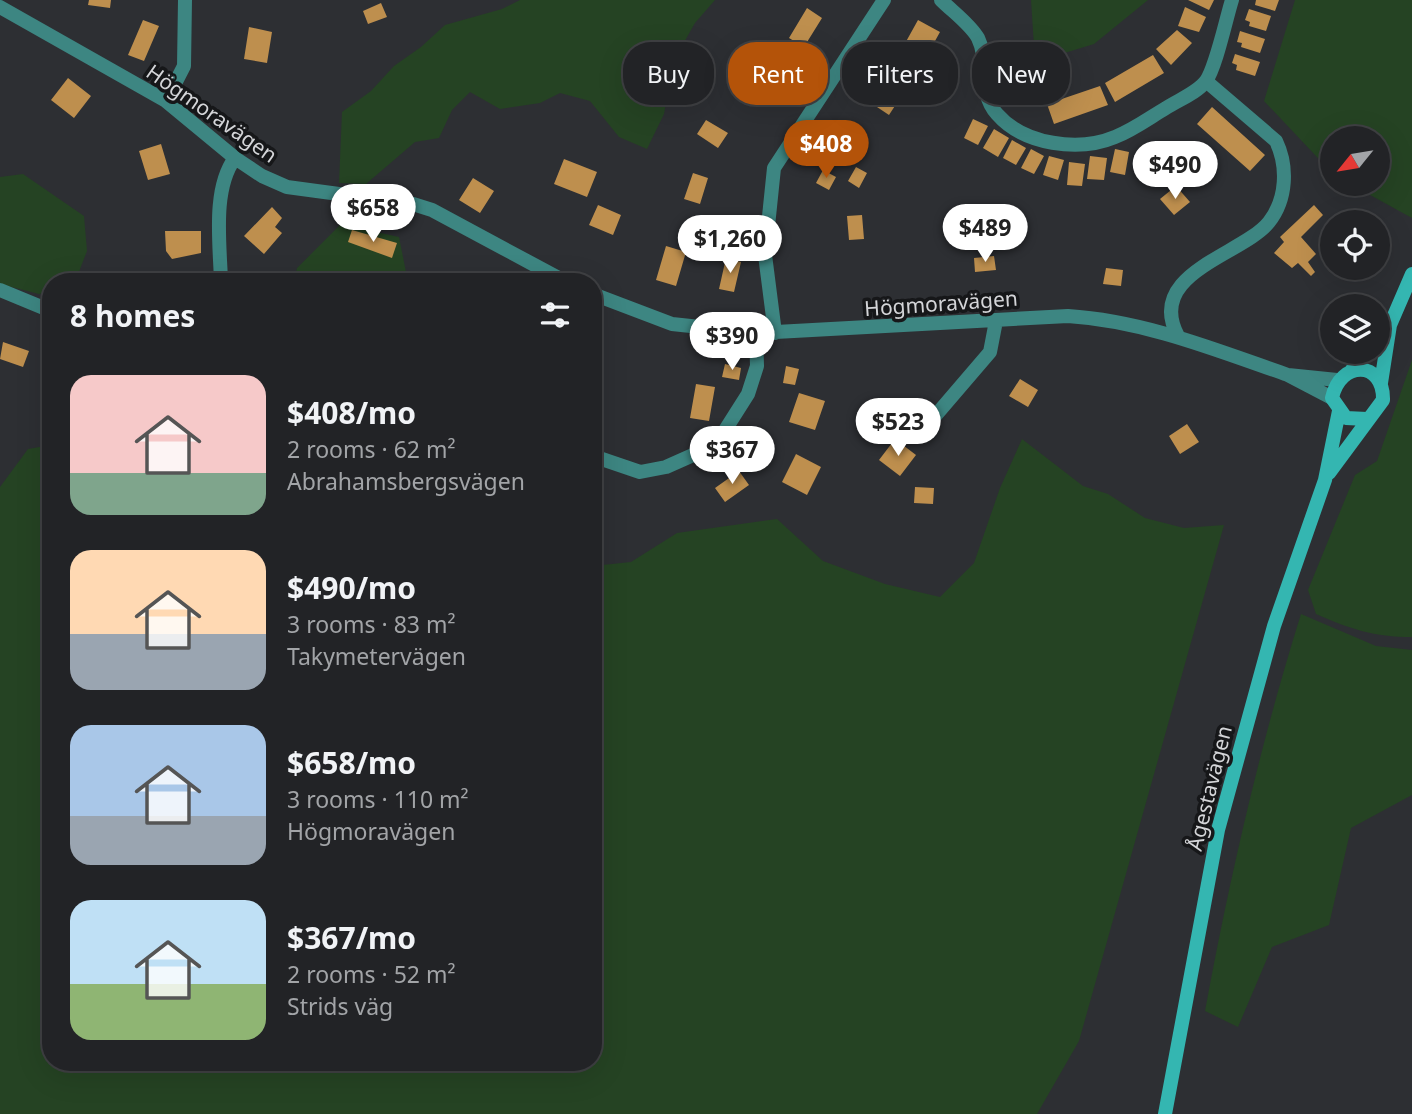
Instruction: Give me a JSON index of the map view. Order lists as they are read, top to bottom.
{
  "streets": {
    "main road": ["Ågestavägen"],
    "street": ["Högmoravägen"]
  },
  "crossings": [
    ["Högmoravägen", "Ågestavägen"]
  ],
  "north": "bottom left",
  "page": {
    "chip": [
      "Buy",
      "Rent",
      "Filters",
      "New"
    ],
    "price": [
      "$408",
      "$490",
      "$658",
      "$489",
      "$1,260",
      "$390",
      "$523",
      "$367"
    ],
    "heading": "8 homes",
    "list": [
      {
        "name": "$408/mo",
        "note": "2 rooms · 62 m² · Abrahamsbergsvägen"
      },
      {
        "name": "$490/mo",
        "note": "3 rooms · 83 m² · Takymetervägen"
      },
      {
        "name": "$658/mo",
        "note": "3 rooms · 110 m² · Högmoravägen"
      },
      {
        "name": "$367/mo",
        "note": "2 rooms · 52 m² · Strids väg"
      }
    ]
  }
}
